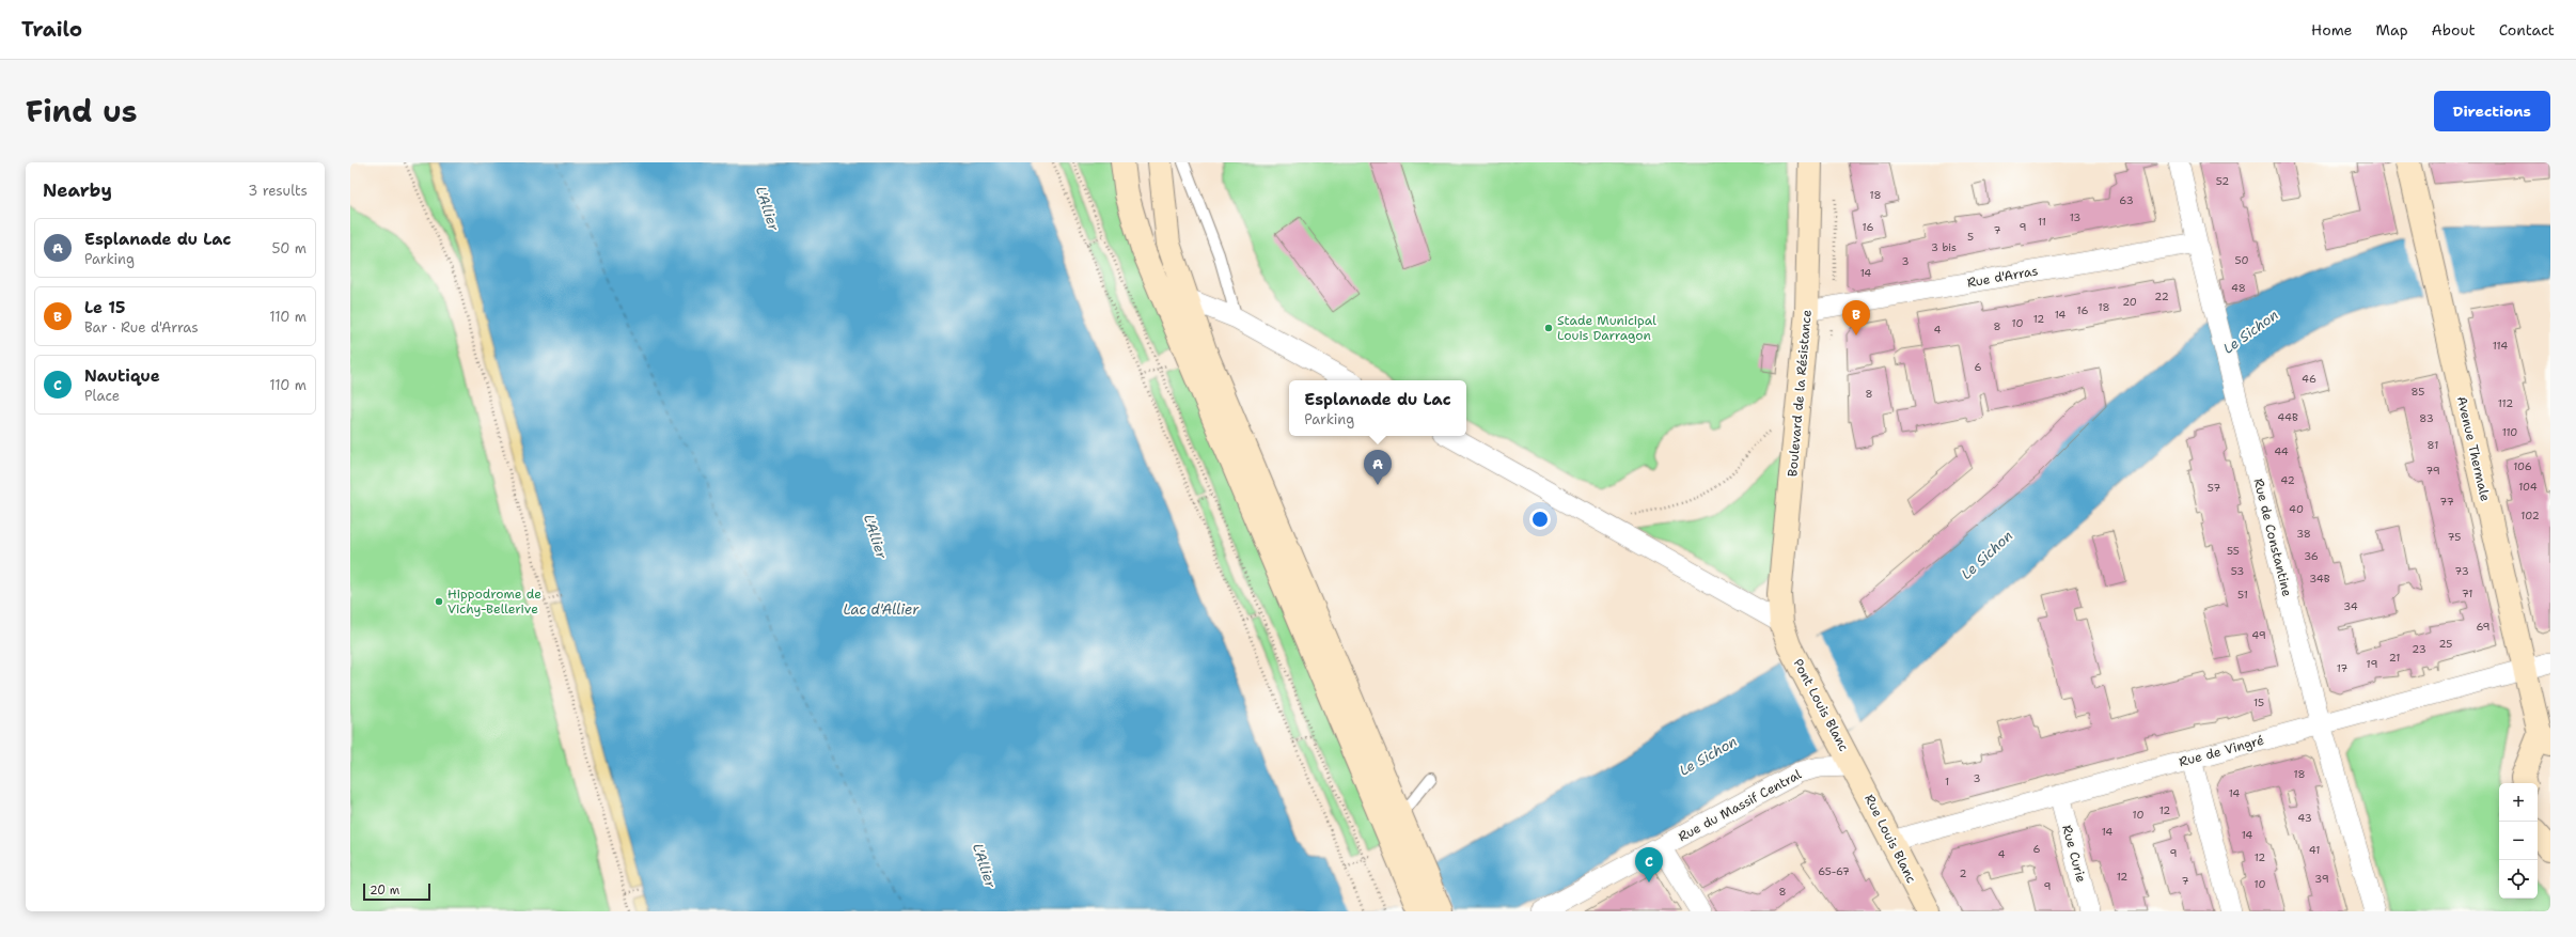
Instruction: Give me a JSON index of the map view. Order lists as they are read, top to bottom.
{
  "streets": {
    "main road": [
      "Boulevard de la Résistance",
      "Avenue Thermale",
      "Pont Louis Blanc",
      "Rue Louis Blanc"
    ],
    "street": [
      "Rue d'Arras",
      "Rue de Constantine",
      "Rue de Vingré",
      "Rue du Massif Central",
      "Rue Curie"
    ]
  },
  "crossings": [
    ["Rue d'Arras", "Boulevard de la Résistance"],
    ["Rue d'Arras", "Rue de Constantine"],
    ["Boulevard de la Résistance", "Pont Louis Blanc"],
    ["Avenue Thermale", "Rue de Vingré"],
    ["Rue de Constantine", "Rue de Vingré"],
    ["Pont Louis Blanc", "Rue du Massif Central"],
    ["Pont Louis Blanc", "Rue Louis Blanc"],
    ["Rue de Vingré", "Rue Louis Blanc"],
    ["Rue de Vingré", "Rue Curie"],
    ["Rue du Massif Central", "Rue Louis Blanc"]
  ],
  "water": ["L'Allier", "Le Sichon", "Lac d'Allier"],
  "places": ["Stade Municipal Louis Darragon", "Hippodrome de Vichy-Bellerive"],
  "house_numbers": [
    "52",
    "18",
    "63",
    "13",
    "11",
    "16",
    "9",
    "7",
    "5",
    "3 bis",
    "50",
    "3",
    "14",
    "48",
    "22",
    "20",
    "18",
    "16",
    "14",
    "12",
    "10",
    "8",
    "4",
    "114",
    "6",
    "46",
    "85",
    "8",
    "112",
    "44B",
    "83",
    "110",
    "81",
    "44",
    "106",
    "79",
    "42",
    "104",
    "57",
    "77",
    "40",
    "102",
    "38",
    "75",
    "55",
    "36",
    "53",
    "73",
    "34B",
    "71",
    "51",
    "34",
    "69",
    "49",
    "25",
    "23",
    "21",
    "19",
    "17",
    "15",
    "18",
    "3",
    "1",
    "14",
    "12",
    "10",
    "43",
    "14",
    "14",
    "6",
    "41",
    "9",
    "4",
    "12",
    "65-67",
    "2",
    "12",
    "39",
    "7",
    "10",
    "9",
    "8"
  ],
  "scale_bar": "20 m",
  "page": {
    "header": "Trailo",
    "nav": [
      "Home",
      "Map",
      "About",
      "Contact"
    ],
    "title": "Find us",
    "buttons": "Directions",
    "heading": ["Nearby", "3 results"],
    "list": [
      {
        "mark": "A",
        "name": "Esplanade du Lac",
        "note": "Parking",
        "value": "50 m"
      },
      {
        "mark": "B",
        "name": "Le 15",
        "note": "Bar · Rue d'Arras",
        "value": "110 m"
      },
      {
        "mark": "C",
        "name": "Nautique",
        "note": "Place",
        "value": "110 m"
      }
    ],
    "pins": ["B", "A", "C"],
    "popup": ["Esplanade du Lac", "Parking"],
    "map_buttons": ["+", "−"],
    "scale": "20 m"
  }
}
